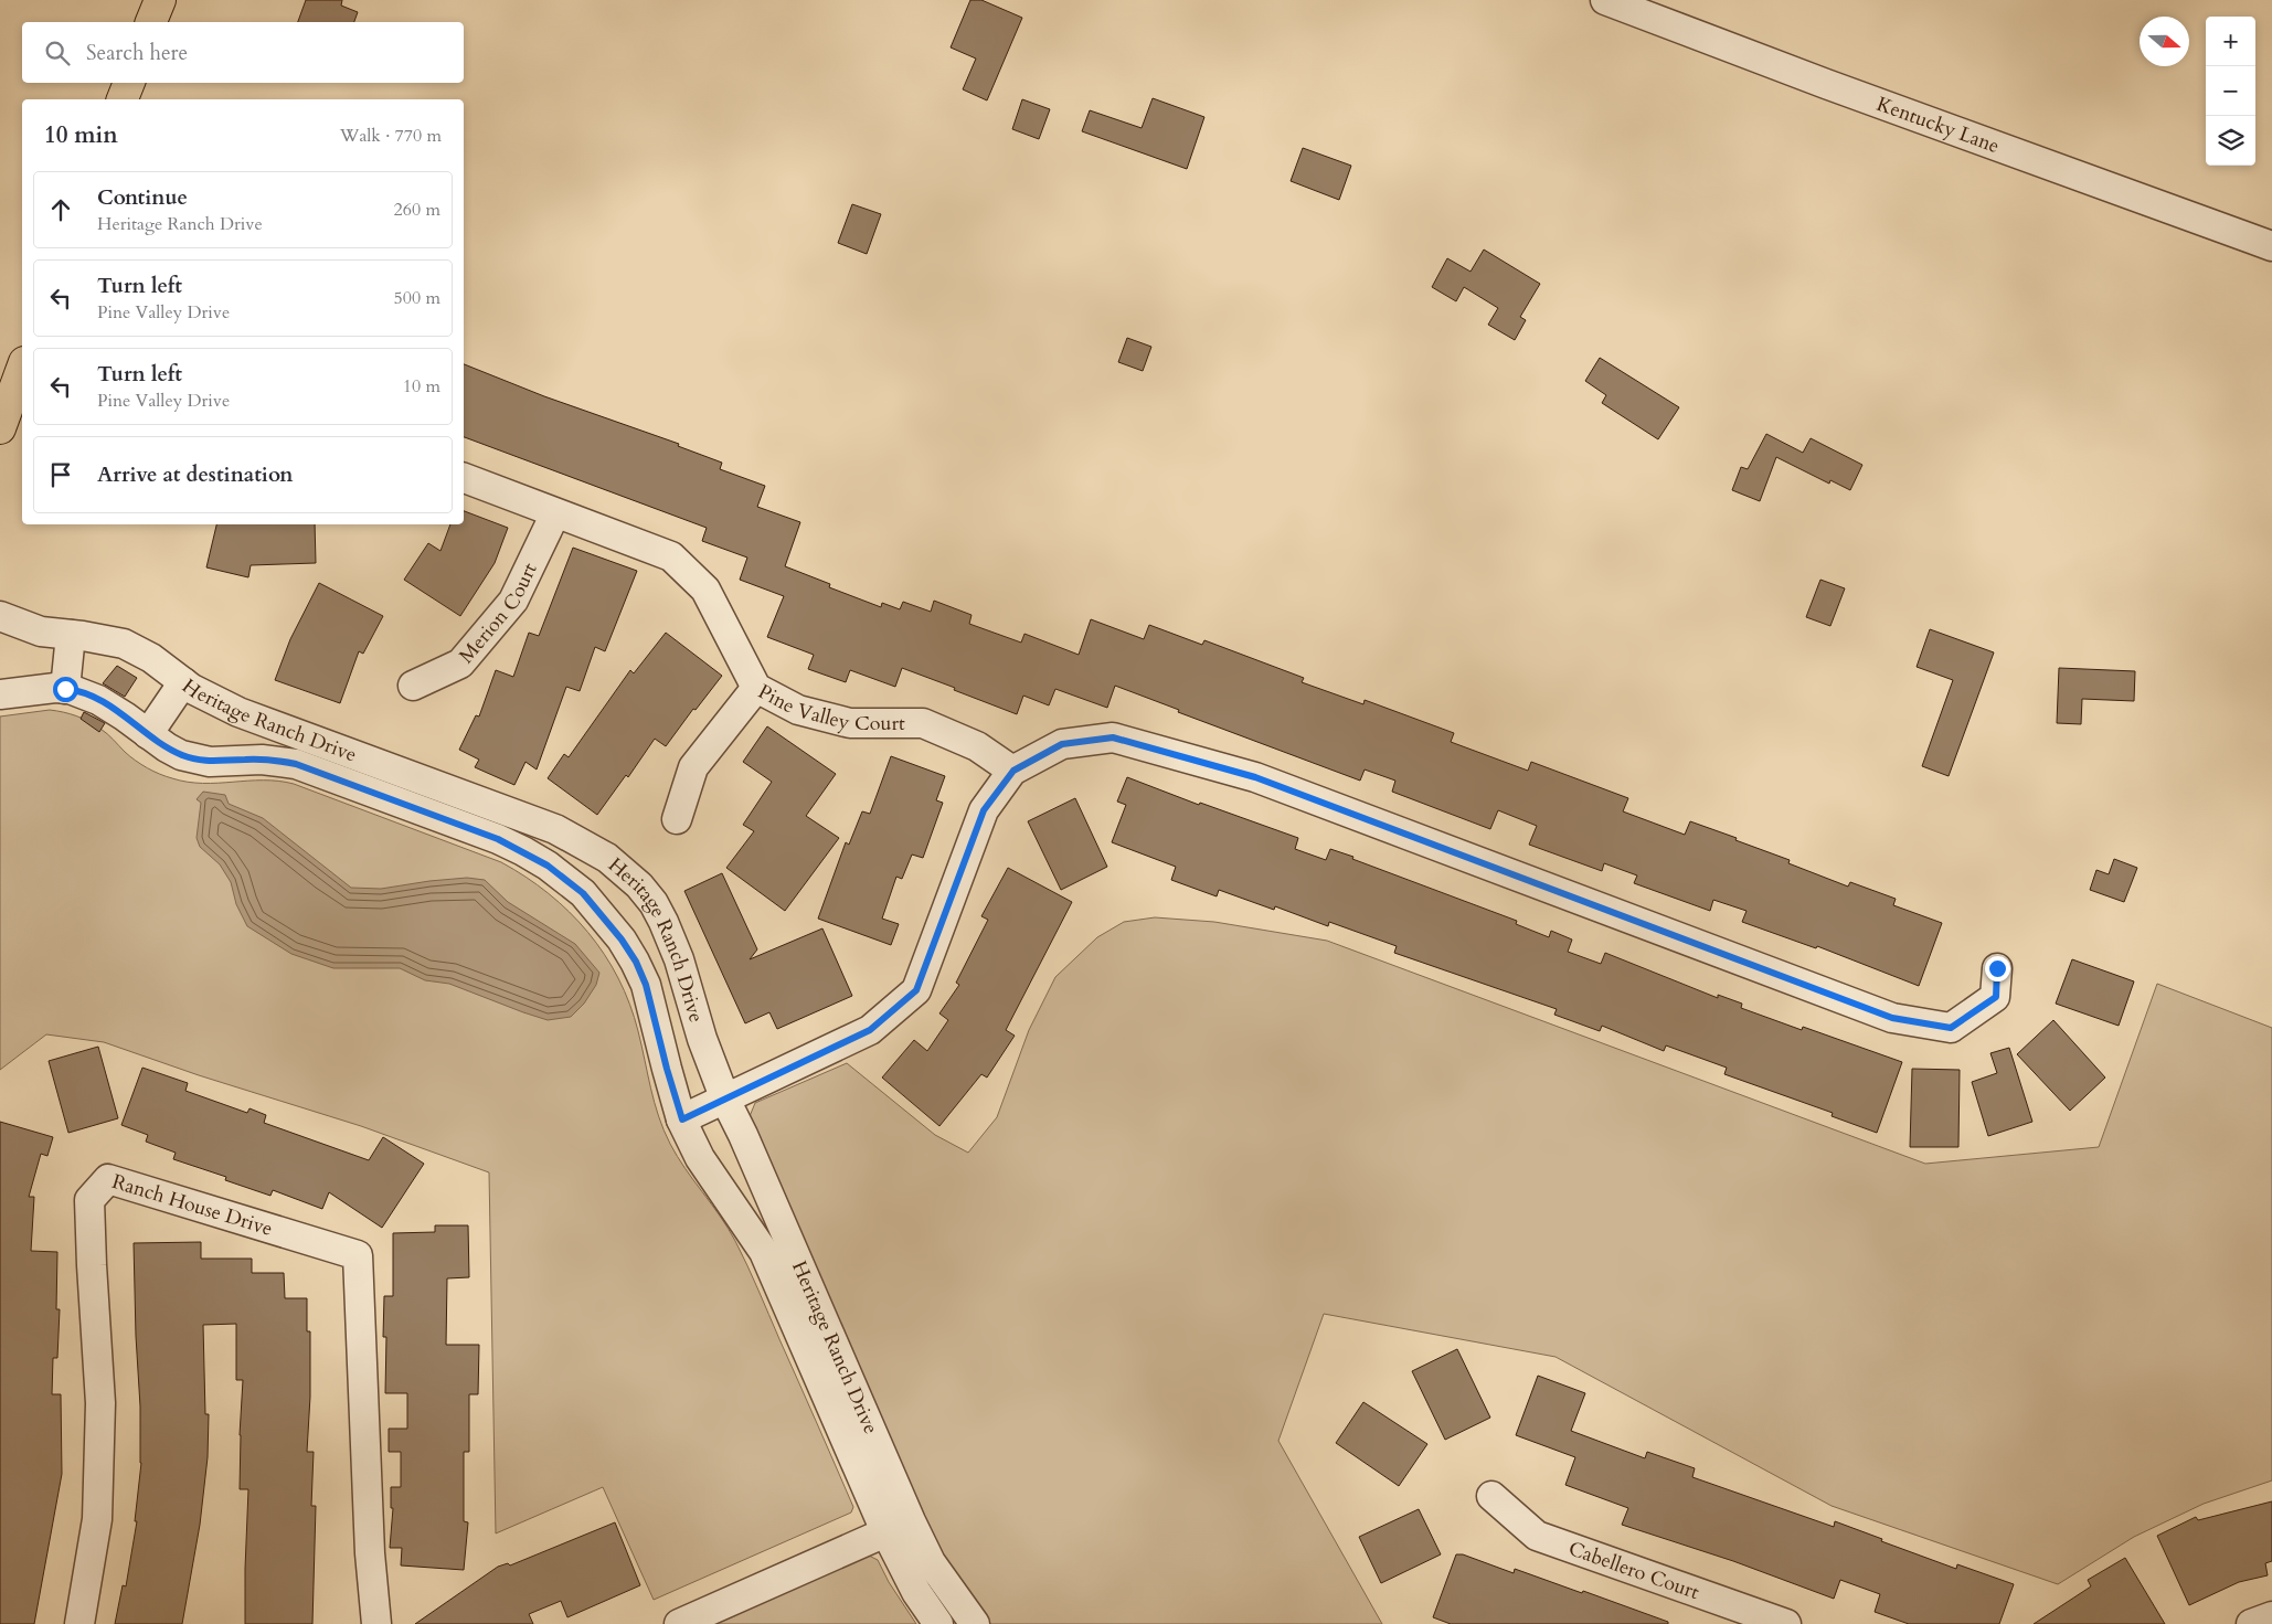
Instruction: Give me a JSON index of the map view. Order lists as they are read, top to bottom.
{
  "streets": {
    "street": [
      "Kentucky Lane",
      "Merion Court",
      "Pine Valley Court",
      "Heritage Ranch Drive",
      "Ranch House Drive",
      "Cabellero Court"
    ]
  },
  "crossings": [
    ["Merion Court", "Pine Valley Court"]
  ],
  "north": "right",
  "page": {
    "map_buttons": ["+", "−"],
    "search": "Search here",
    "heading": ["10 min", "Walk · 770 m"],
    "list": [
      ["Continue", "Heritage Ranch Drive", "260 m"],
      ["Turn left", "Pine Valley Drive", "500 m"],
      ["Turn left", "Pine Valley Drive", "10 m"],
      "Arrive at destination"
    ]
  }
}
